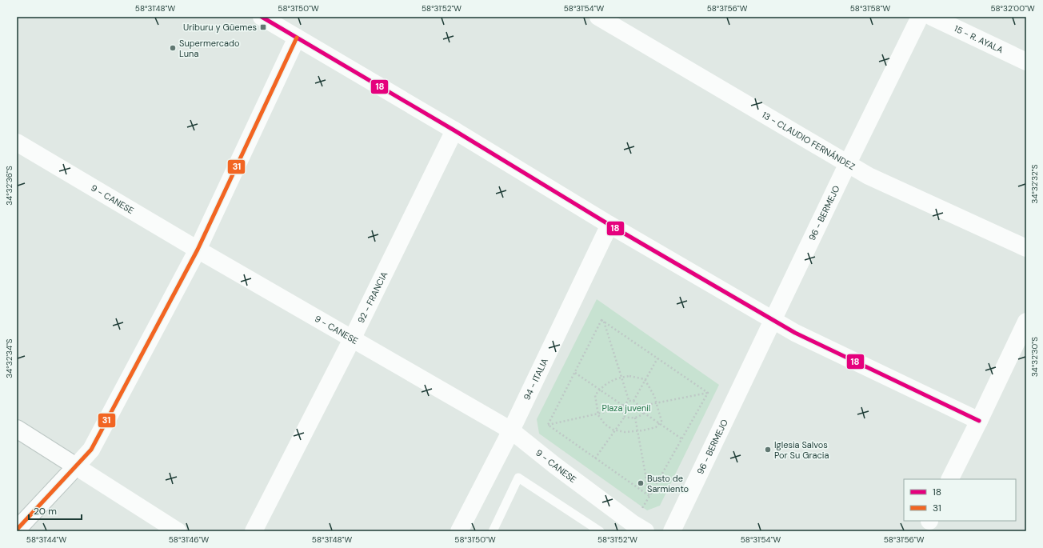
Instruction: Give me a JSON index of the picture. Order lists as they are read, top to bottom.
{
  "streets": {
    "street": [
      "15 - R. AYALA",
      "13 - CLAUDIO FERNÁNDEZ",
      "9 - CANESE",
      "96 - BERMEJO",
      "92 - FRANCIA",
      "94 - ITALIA"
    ]
  },
  "crossings": [
    ["13 - CLAUDIO FERNÁNDEZ", "96 - BERMEJO"],
    ["9 - CANESE", "92 - FRANCIA"],
    ["9 - CANESE", "94 - ITALIA"]
  ],
  "parks": ["Plaza juvenil"],
  "places": {
    "transit": ["Uriburu y Güemes"],
    "other": ["Supermercado Luna", "Iglesia Salvos Por Su Gracia", "Busto de Sarmiento"]
  },
  "lines": ["transit line 18", "transit line 31"],
  "legend": ["18", "31"],
  "scale_bar": "20 m",
  "coordinates": [
    "58°31'48\"W",
    "58°31'50\"W",
    "58°31'52\"W",
    "58°31'54\"W",
    "58°31'56\"W",
    "58°31'58\"W",
    "58°32'00\"W",
    "34°32'32\"S",
    "34°32'36\"S",
    "34°32'30\"S",
    "34°32'34\"S",
    "58°31'44\"W",
    "58°31'46\"W"
  ]
}
